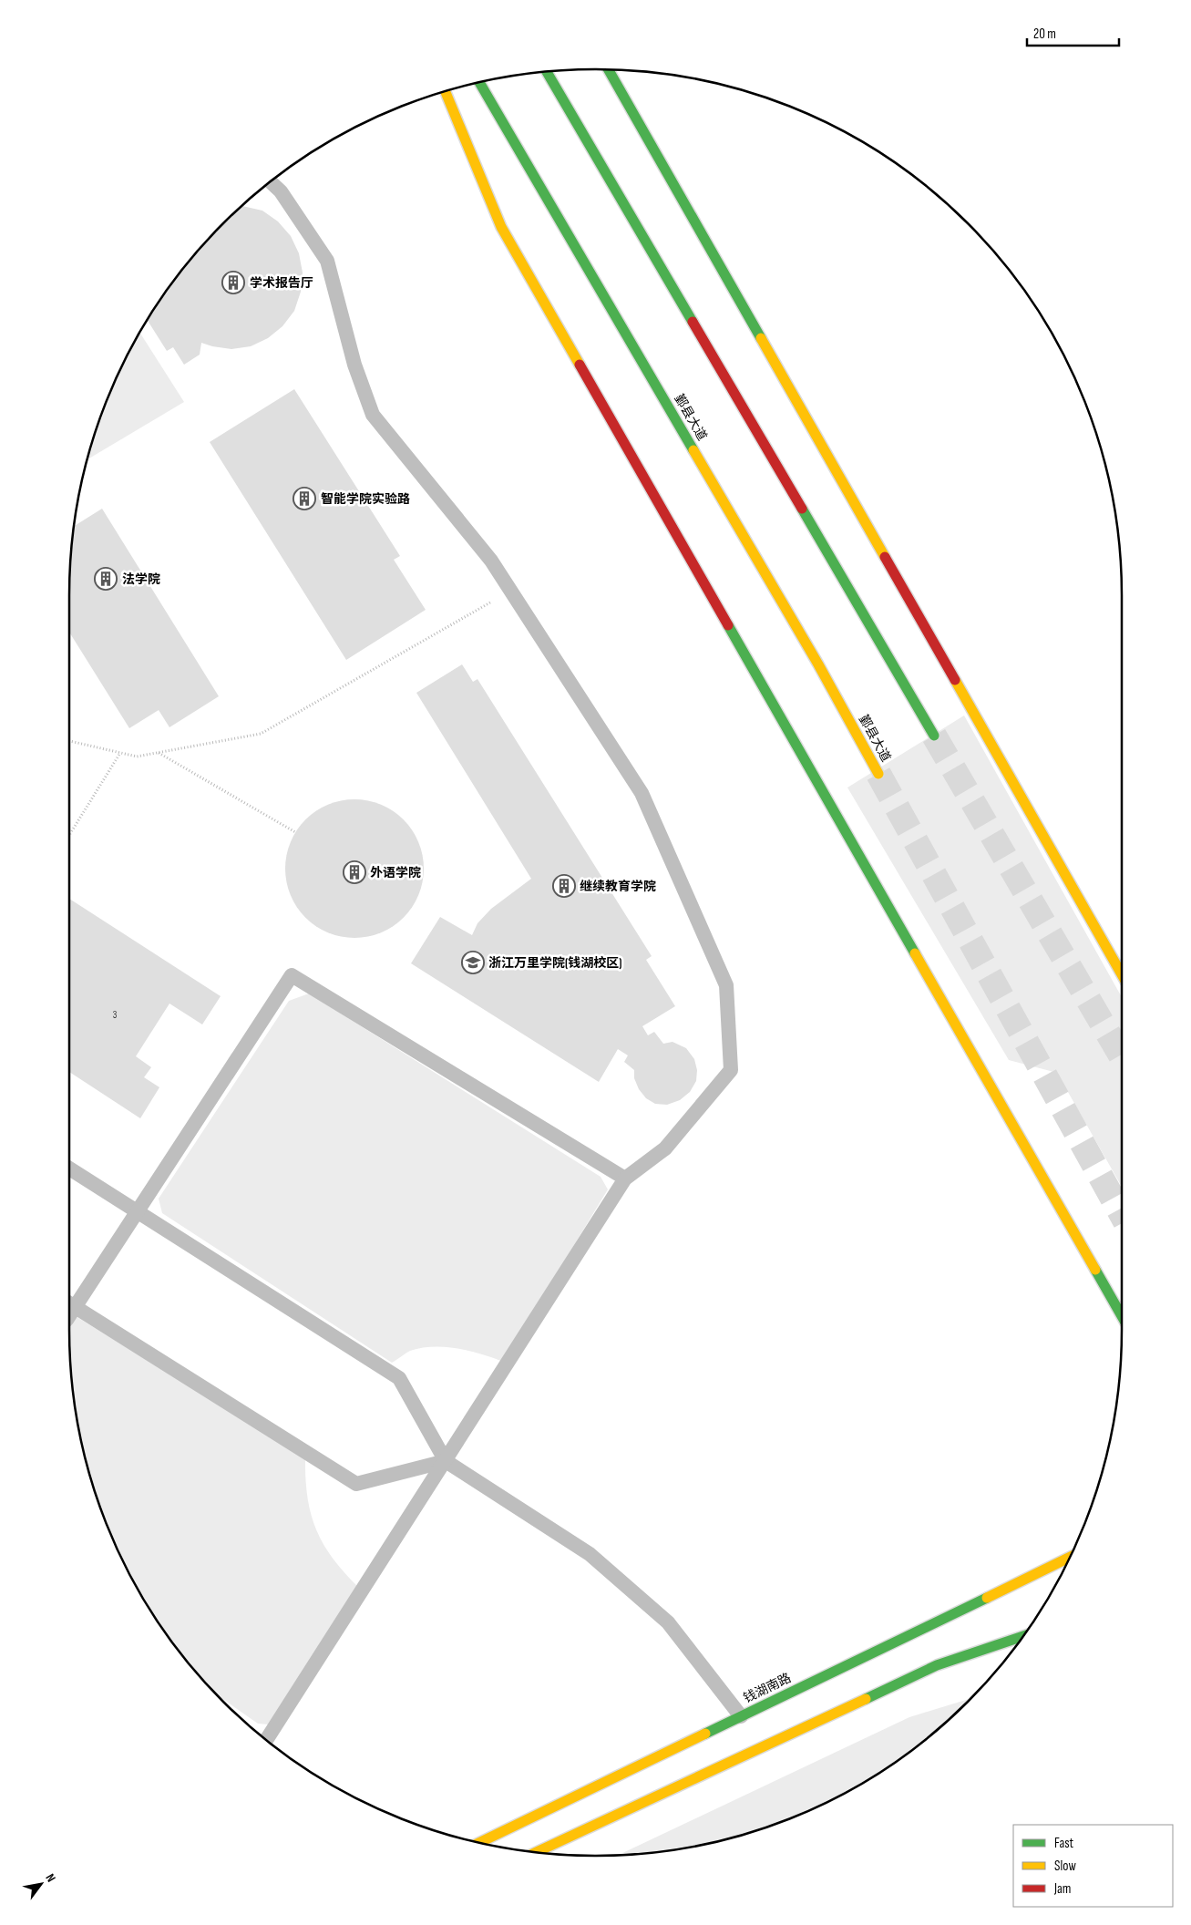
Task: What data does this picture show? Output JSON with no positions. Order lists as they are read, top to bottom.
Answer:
{
  "streets": {
    "main road": ["鄞县大道", "钱湖南路"]
  },
  "places": {
    "building": [
      "学术报告厅",
      "智能学院实验路",
      "法学院",
      "外语学院",
      "继续教育学院"
    ],
    "school or university": ["浙江万里学院(钱湖校区)"]
  },
  "house_numbers": ["3"],
  "legend": ["Fast", "Slow", "Jam"],
  "scale_bar": "20 m",
  "north": "top right"
}
